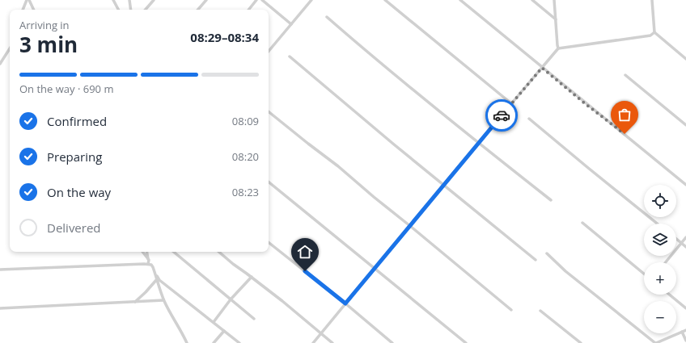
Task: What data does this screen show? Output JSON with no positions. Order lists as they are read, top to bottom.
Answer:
{
  "page": {
    "heading": ["3 min", "Arriving in", "08:29–08:34"],
    "bar": "On the way · 690 m",
    "list": [
      ["Confirmed", "08:09"],
      ["Preparing", "08:20"],
      ["On the way", "08:23"],
      "Delivered"
    ],
    "map_buttons": ["+", "−"]
  }
}
